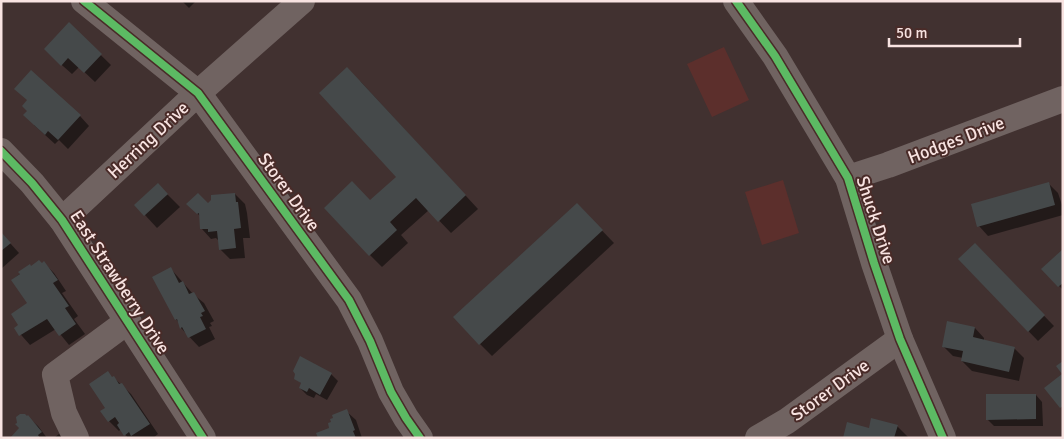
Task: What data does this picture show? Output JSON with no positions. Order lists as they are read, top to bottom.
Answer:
{
  "streets": {
    "street": [
      "Herring Drive",
      "Hodges Drive",
      "Storer Drive",
      "Shuck Drive",
      "East Strawberry Drive"
    ]
  },
  "crossings": [
    ["Herring Drive", "Storer Drive"],
    ["Herring Drive", "East Strawberry Drive"],
    ["Hodges Drive", "Shuck Drive"],
    ["Storer Drive", "Shuck Drive"]
  ],
  "scale_bar": "50 m"
}
